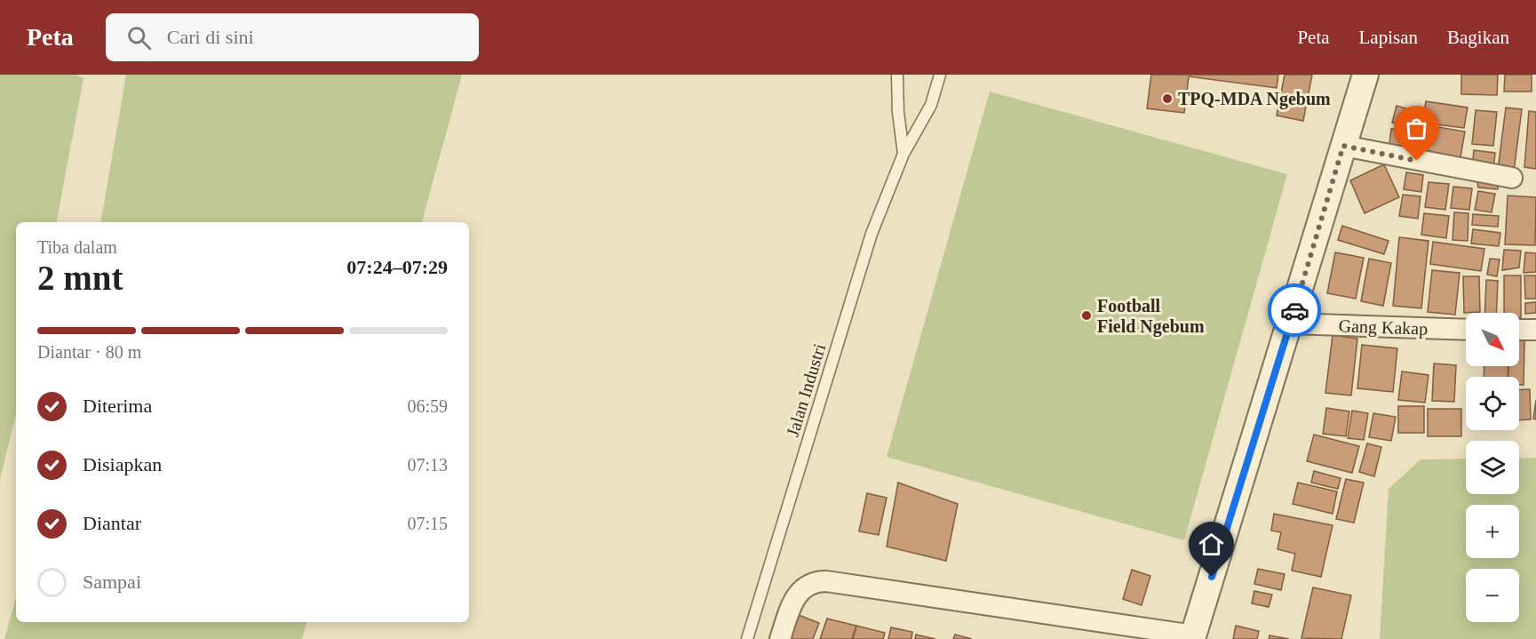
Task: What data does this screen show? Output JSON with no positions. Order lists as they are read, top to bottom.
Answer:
{
  "streets": {
    "street": ["Gang Kakap"],
    "lane": ["Jalan Industri"]
  },
  "places": ["TPQ-MDA Ngebum", "Football Field Ngebum"],
  "north": "bottom right",
  "page": {
    "header": "Peta",
    "search": "Cari di sini",
    "nav": ["Peta", "Lapisan", "Bagikan"],
    "heading": ["2 mnt", "Tiba dalam", "07:24–07:29"],
    "map_buttons": ["+", "−"],
    "bar": "Diantar · 80 m",
    "list": [
      ["Diterima", "06:59"],
      ["Disiapkan", "07:13"],
      ["Diantar", "07:15"],
      "Sampai"
    ]
  }
}
